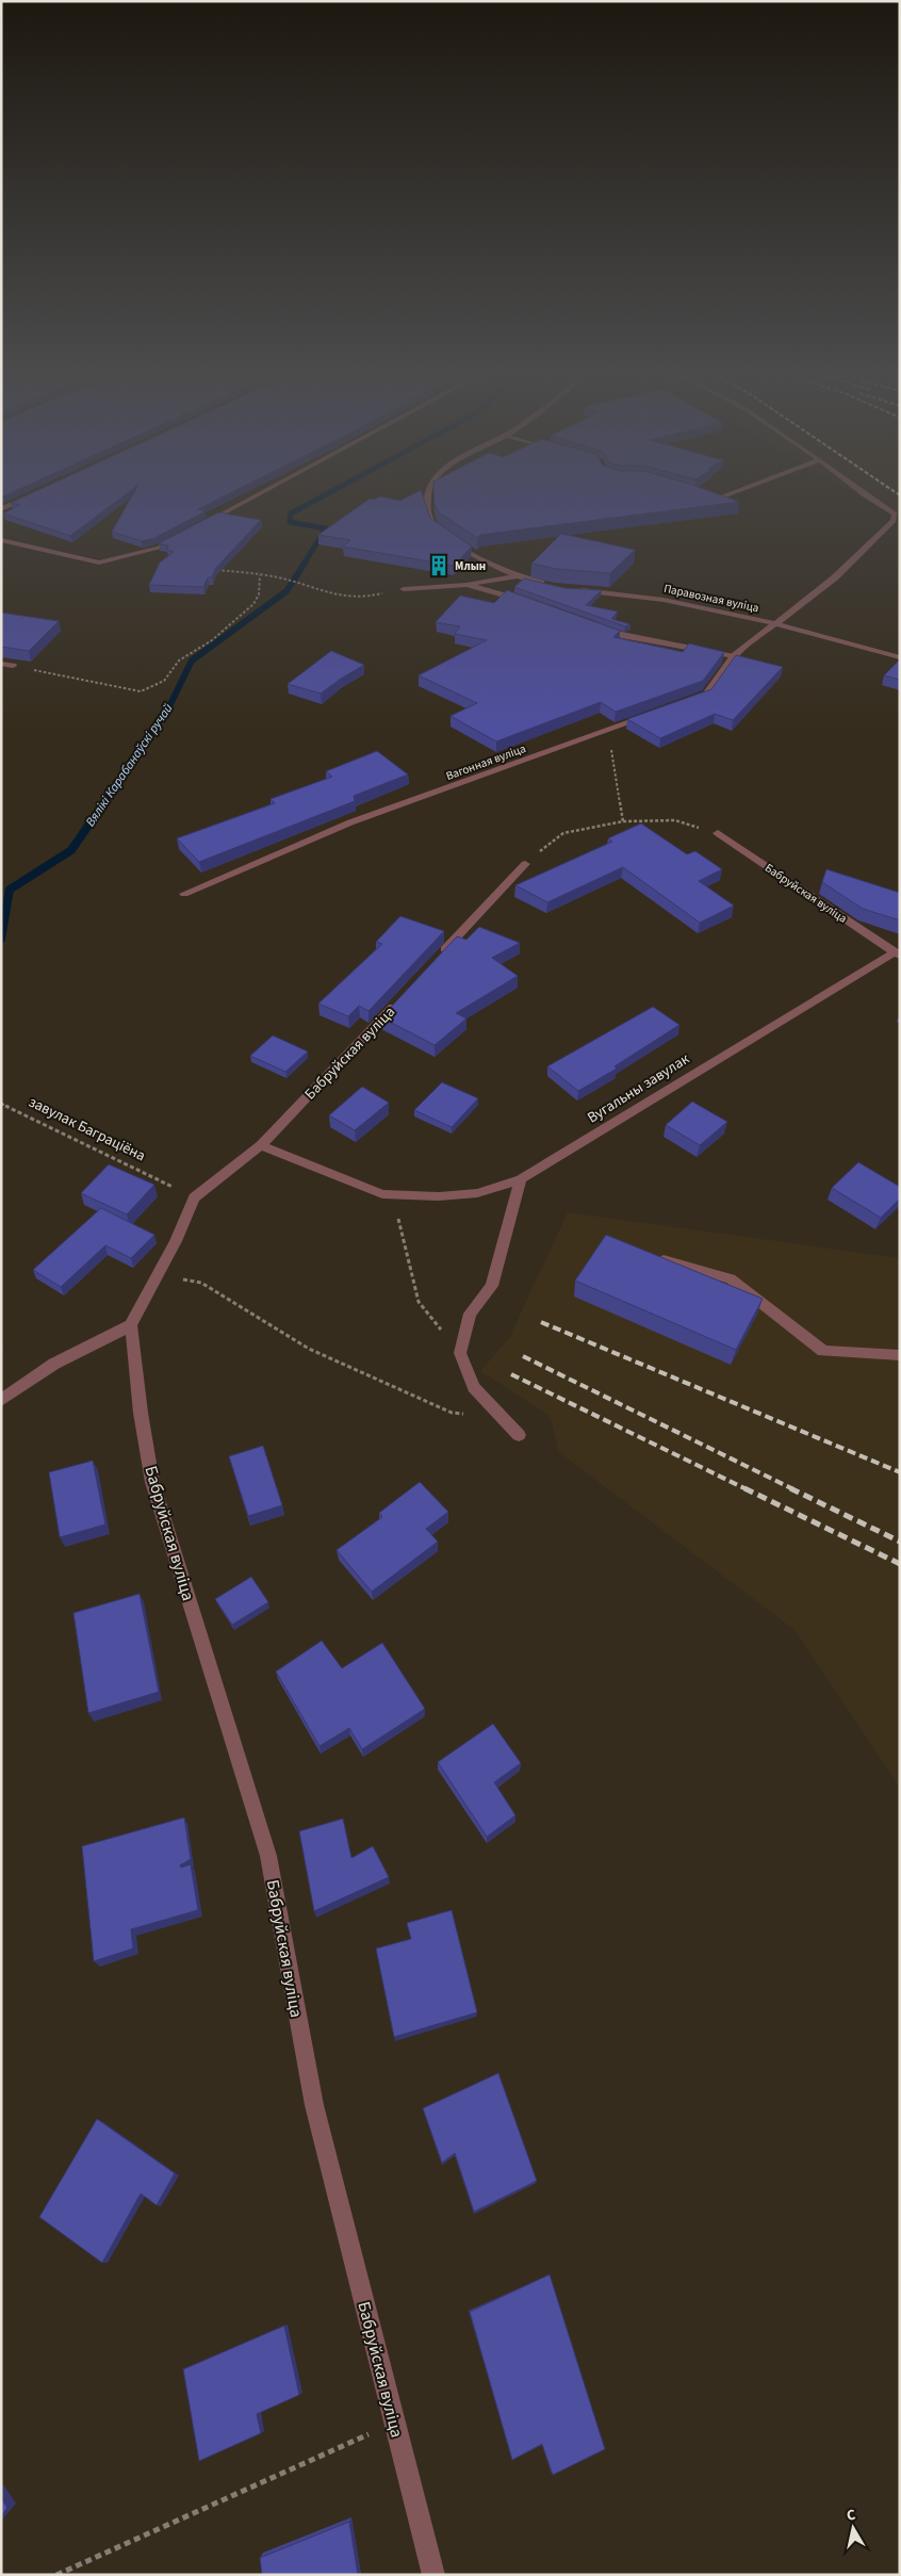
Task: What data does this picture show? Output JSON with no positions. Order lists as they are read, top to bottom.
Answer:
{
  "streets": {
    "street": [
      "Паравозная вуліца",
      "Вагонная вуліца",
      "Бабруйская вуліца",
      "Вугальны завулак"
    ],
    "path": ["завулак Баграціёна"]
  },
  "crossings": [
    ["Бабруйская вуліца", "Вугальны завулак"]
  ],
  "water": ["Вялікі Карабанаўскі ручай"],
  "places": {
    "building": ["Млын"]
  },
  "north": "top"
}
